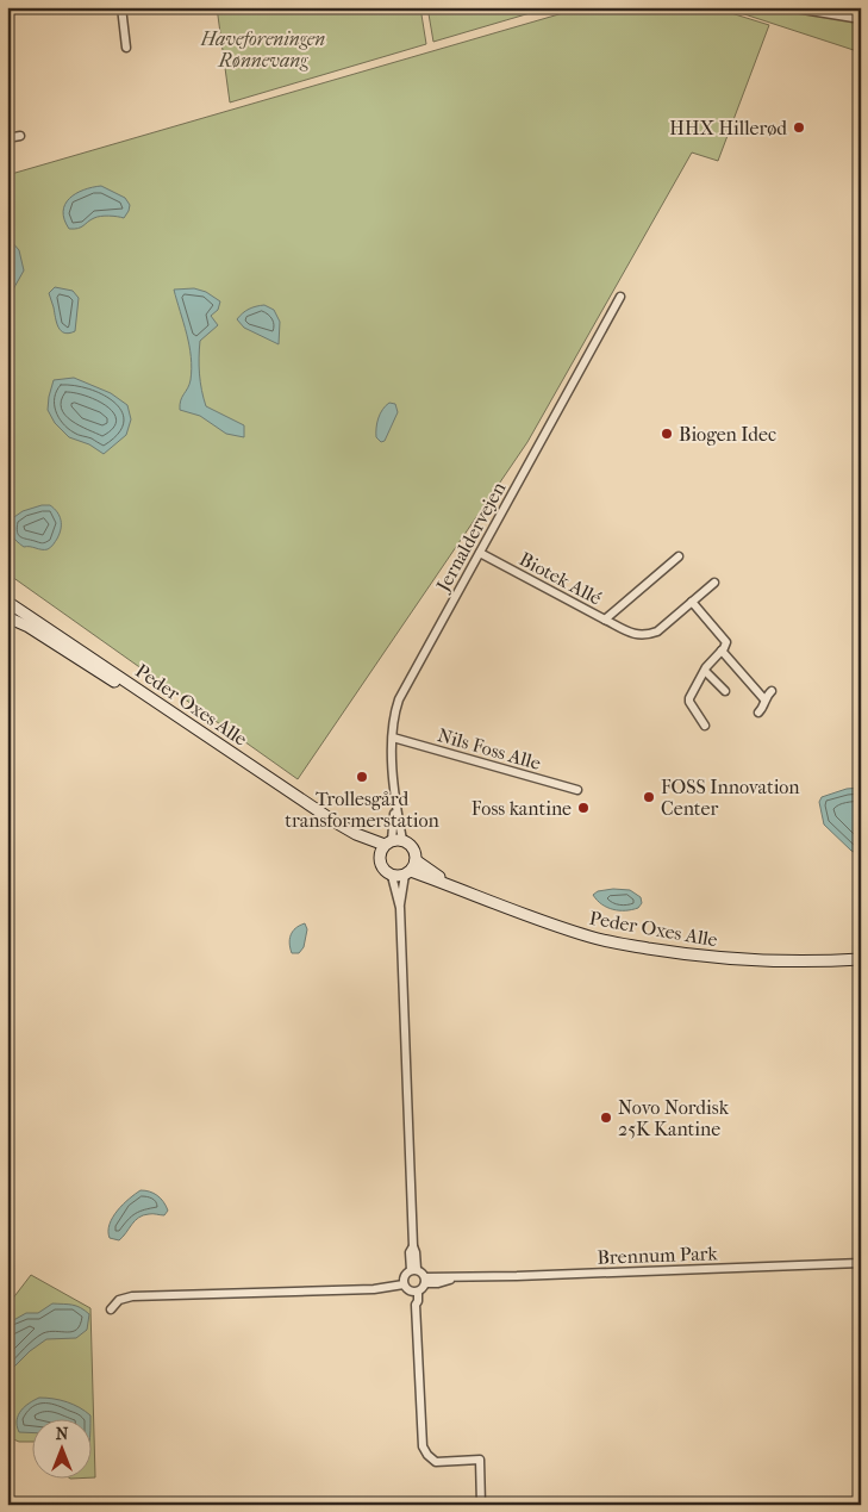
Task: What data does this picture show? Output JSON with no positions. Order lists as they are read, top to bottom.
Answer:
{
  "streets": {
    "street": [
      "Jernaldervejen",
      "Biotek Allé",
      "Peder Oxes Alle",
      "Nils Foss Alle",
      "Brennum Park"
    ]
  },
  "crossings": [
    ["Jernaldervejen", "Biotek Allé"],
    ["Jernaldervejen", "Peder Oxes Alle"],
    ["Jernaldervejen", "Nils Foss Alle"]
  ],
  "parks": ["Haveforeningen Rønnevang"],
  "places": [
    "HHX Hillerød",
    "Biogen Idec",
    "Trollesgård transformerstation",
    "FOSS Innovation Center",
    "Foss kantine",
    "Novo Nordisk 25K Kantine"
  ],
  "north": "top"
}
